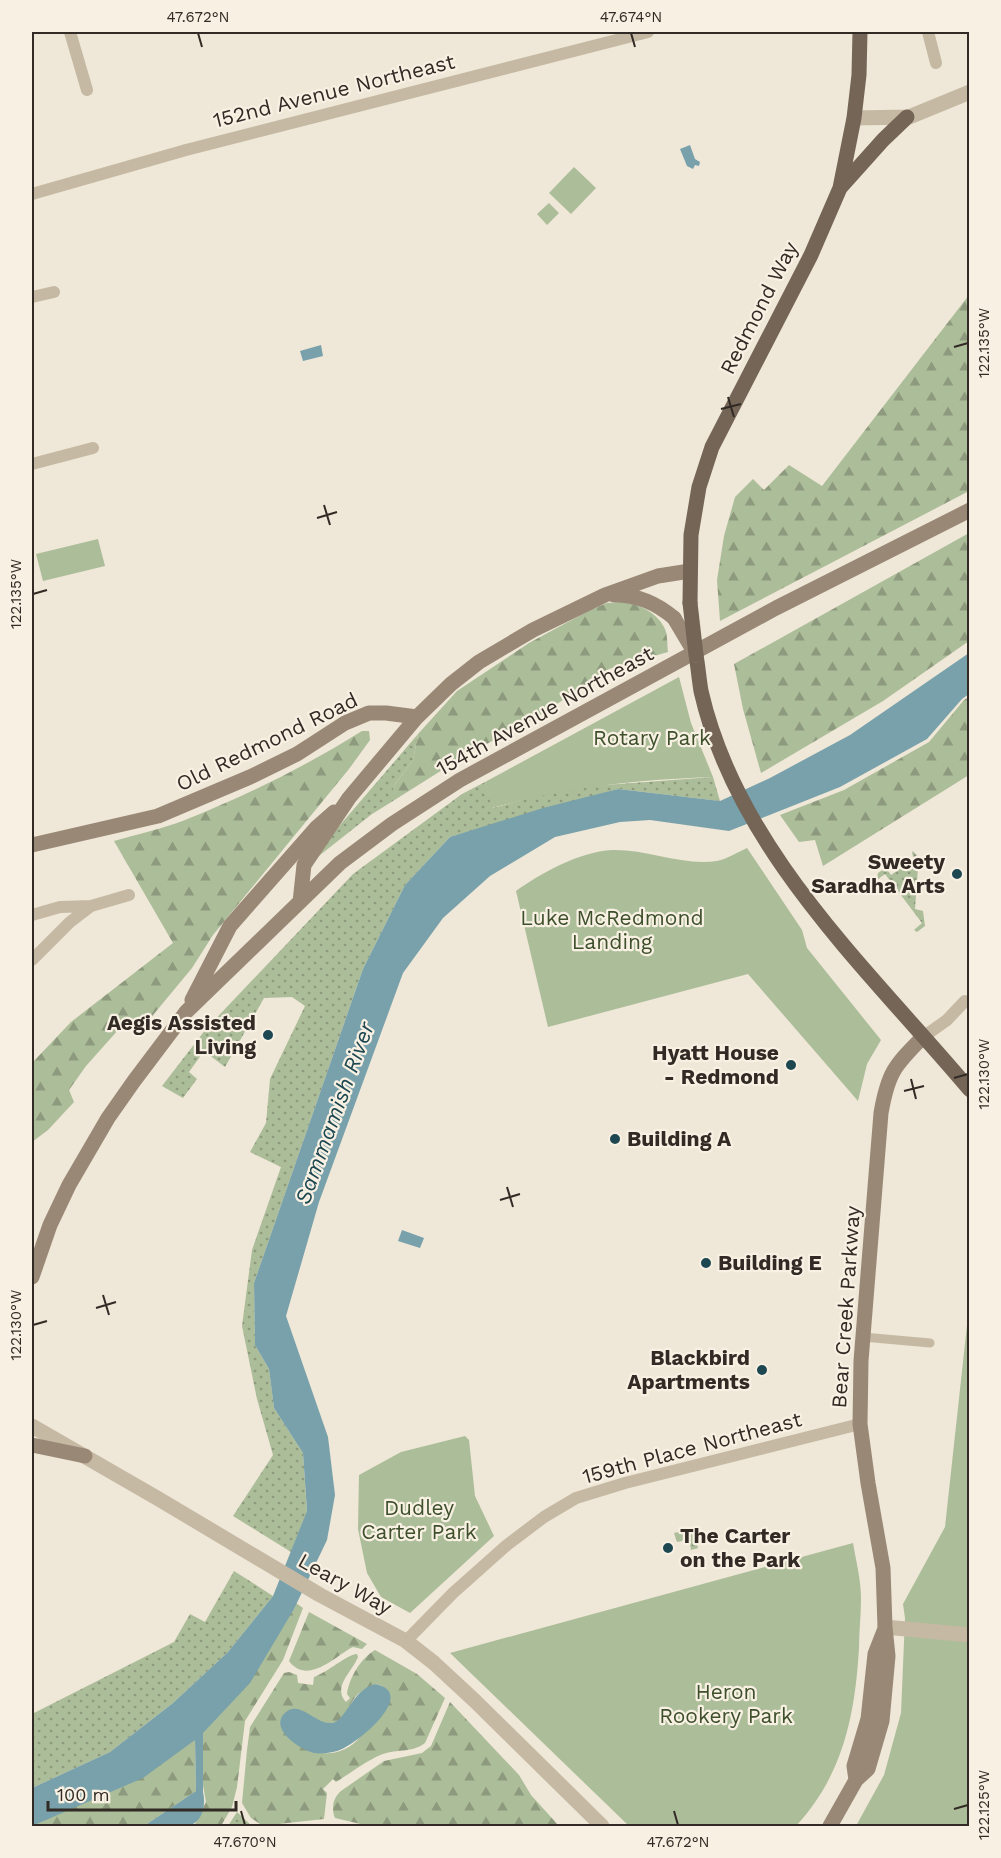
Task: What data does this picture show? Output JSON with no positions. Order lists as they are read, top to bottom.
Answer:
{
  "streets": {
    "main road": [
      "Redmond Way",
      "154th Avenue Northeast",
      "Old Redmond Road",
      "Bear Creek Parkway"
    ],
    "street": ["152nd Avenue Northeast", "159th Place Northeast", "Leary Way"]
  },
  "crossings": [
    ["Redmond Way", "Bear Creek Parkway"],
    ["Bear Creek Parkway", "159th Place Northeast"],
    ["159th Place Northeast", "Leary Way"]
  ],
  "water": ["Sammamish River"],
  "parks": [
    "Rotary Park",
    "Luke McRedmond Landing",
    "Dudley Carter Park",
    "Heron Rookery Park"
  ],
  "places": [
    "Sweety Saradha Arts",
    "Aegis Assisted Living",
    "Hyatt House - Redmond",
    "Building A",
    "Building E",
    "Blackbird Apartments",
    "The Carter on the Park"
  ],
  "scale_bar": "100 m",
  "coordinates": [
    "47.672°N",
    "47.674°N",
    "122.135°W",
    "122.130°W",
    "122.125°W",
    "47.670°N"
  ]
}
